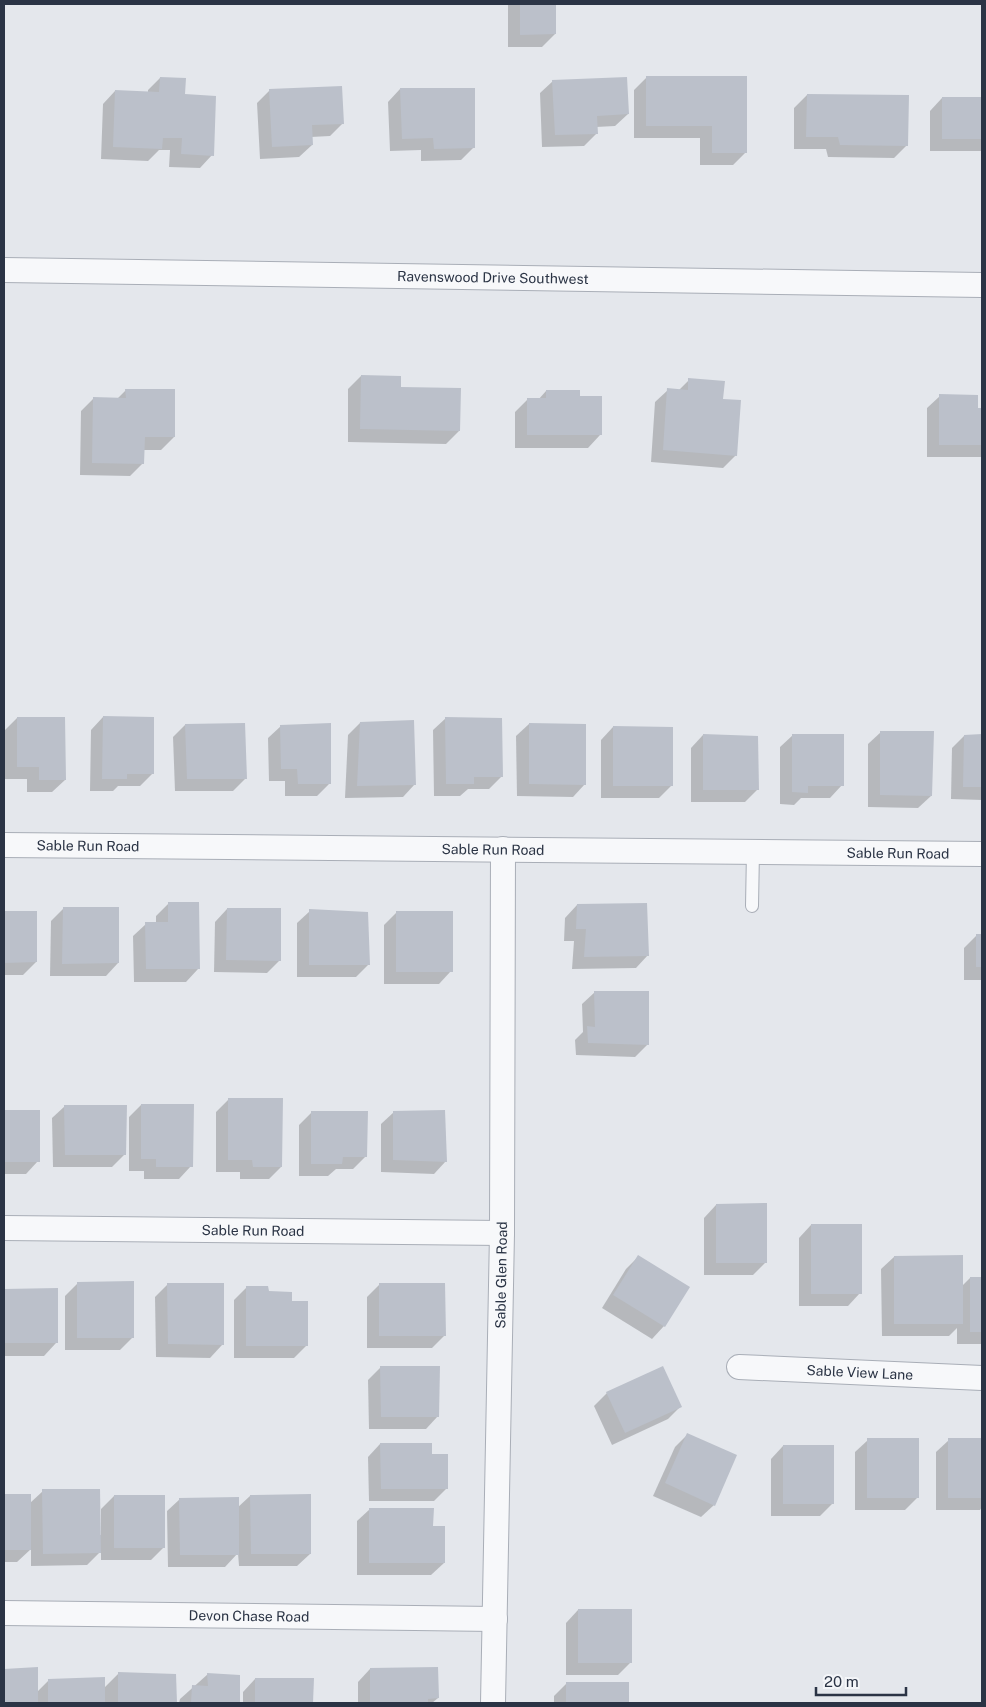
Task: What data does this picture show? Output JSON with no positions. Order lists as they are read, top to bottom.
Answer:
{
  "streets": {
    "street": [
      "Ravenswood Drive Southwest",
      "Sable Run Road",
      "Sable Glen Road",
      "Sable View Lane",
      "Devon Chase Road"
    ]
  },
  "crossings": [
    ["Sable Run Road", "Sable Glen Road"],
    ["Sable Glen Road", "Devon Chase Road"]
  ],
  "scale_bar": "20 m"
}
